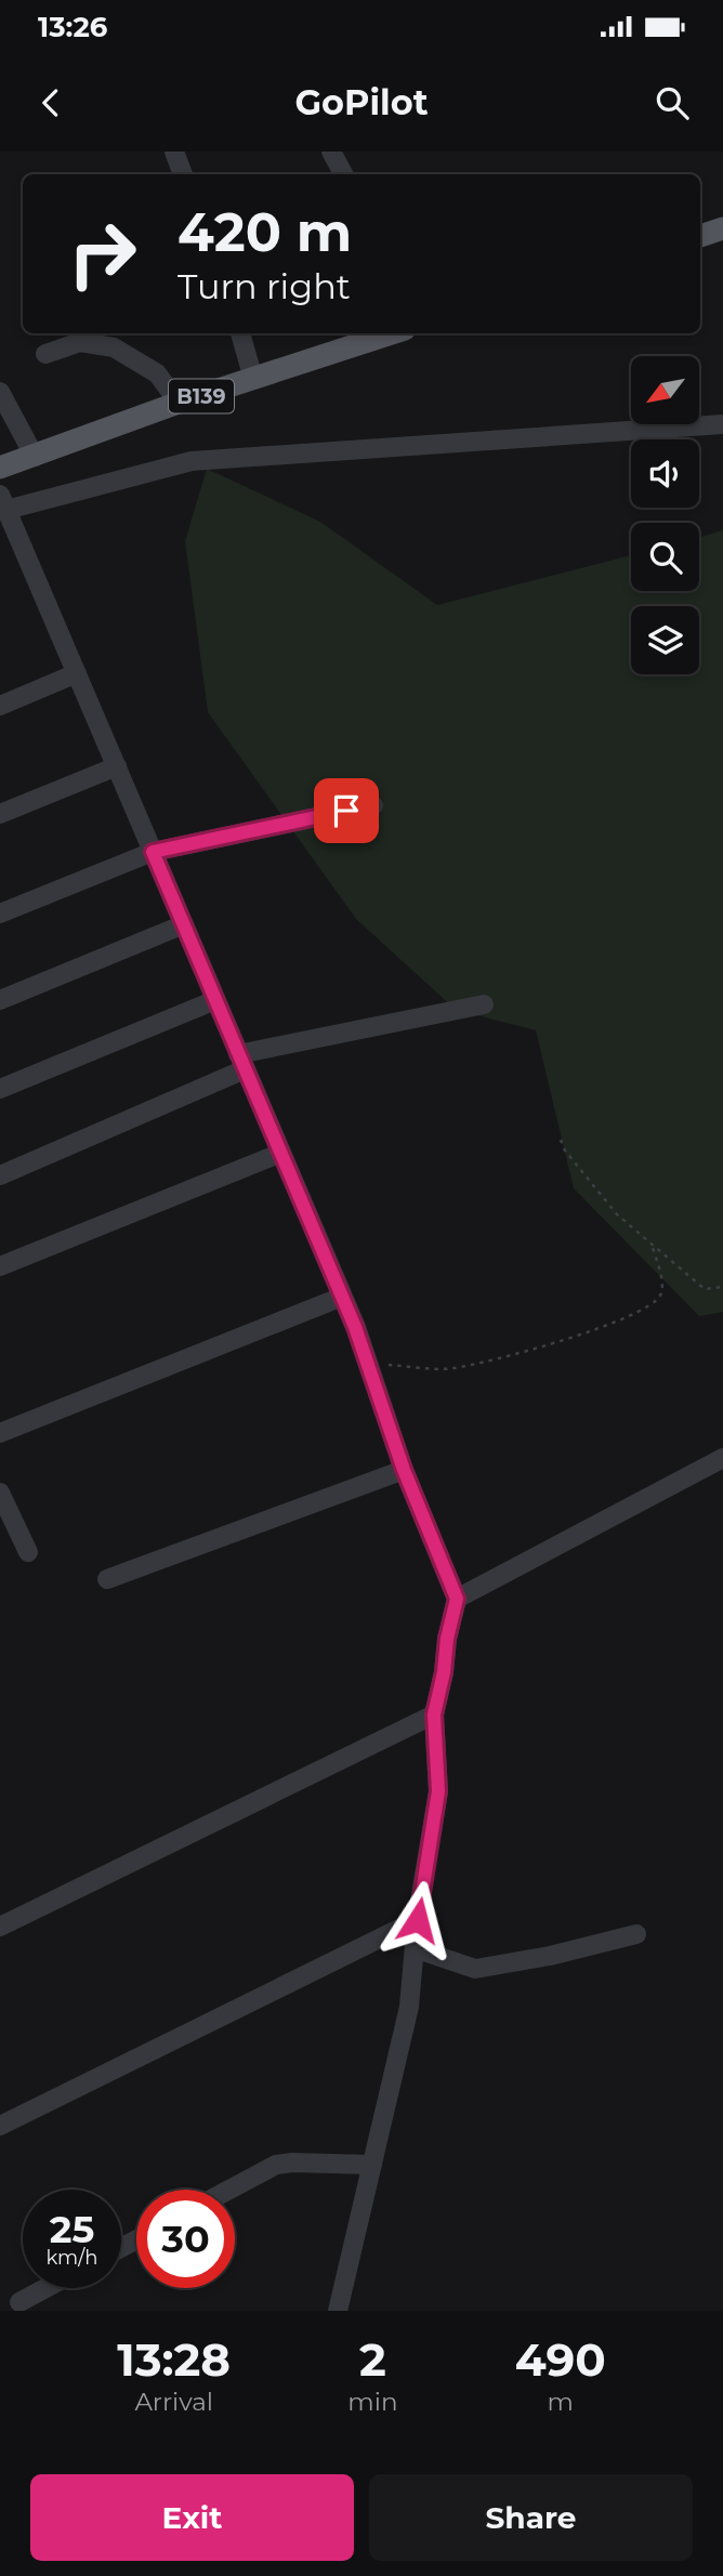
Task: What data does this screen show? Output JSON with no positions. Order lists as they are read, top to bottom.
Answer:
{
  "streets": {
    "main road": ["B139"]
  },
  "north": "bottom left",
  "page": {
    "status": "13:26",
    "header": "GoPilot",
    "turn": ["420 m", "Turn right"],
    "speed": "25 km/h",
    "limit": "30",
    "eta": [
      "13:28",
      "Arrival",
      "2",
      "min",
      "490",
      "m"
    ],
    "buttons": ["Exit", "Share"]
  }
}
